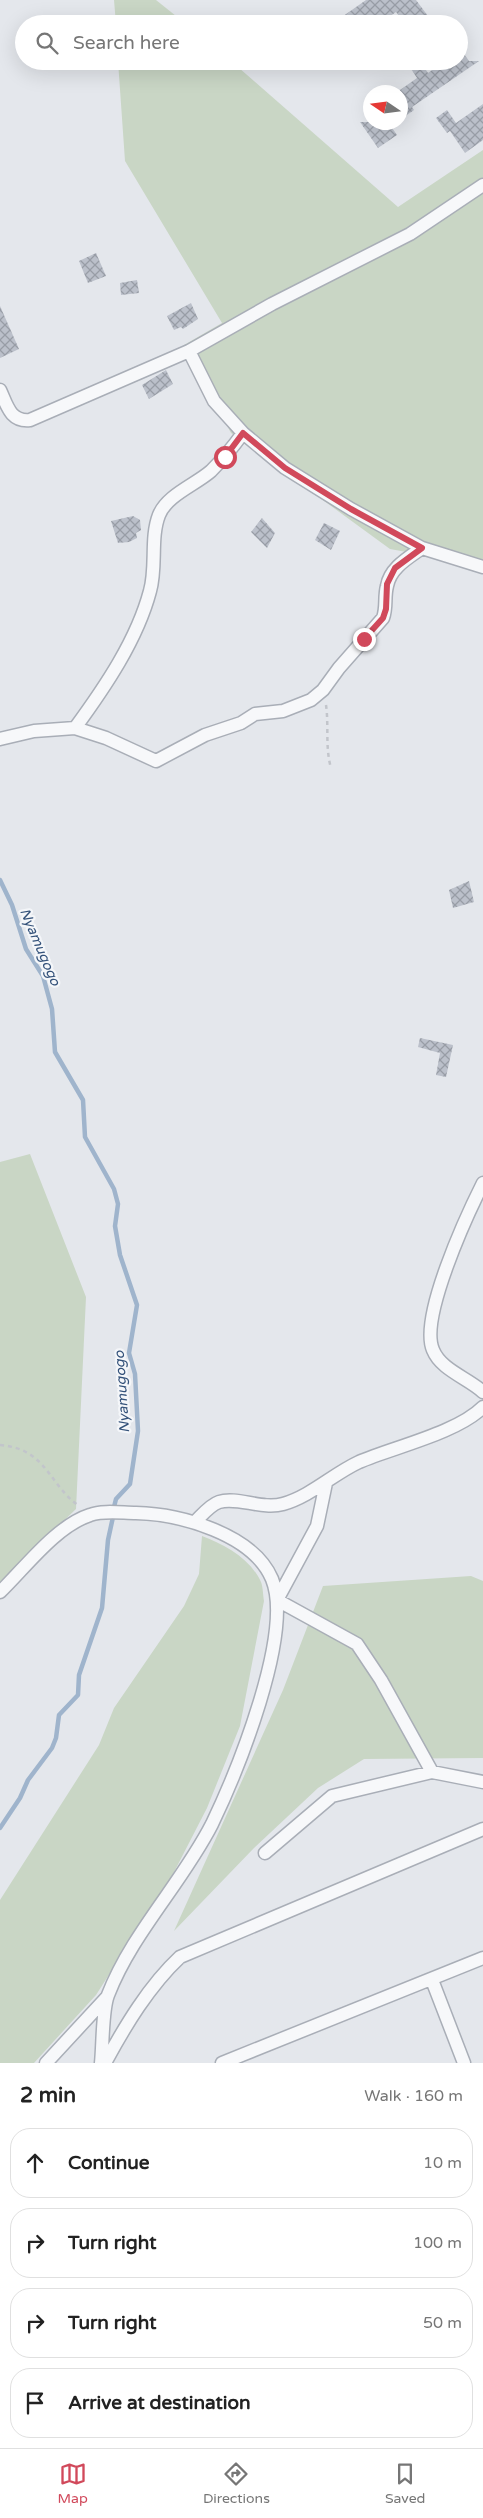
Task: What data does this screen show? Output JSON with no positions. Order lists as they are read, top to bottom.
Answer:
{
  "water": ["Nyamugogo"],
  "north": "left",
  "page": {
    "search": "Search here",
    "heading": ["2 min", "Walk · 160 m"],
    "list": [
      ["Continue", "10 m"],
      ["Turn right", "100 m"],
      ["Turn right", "50 m"],
      "Arrive at destination"
    ],
    "nav": ["Map", "Directions", "Saved"]
  }
}
